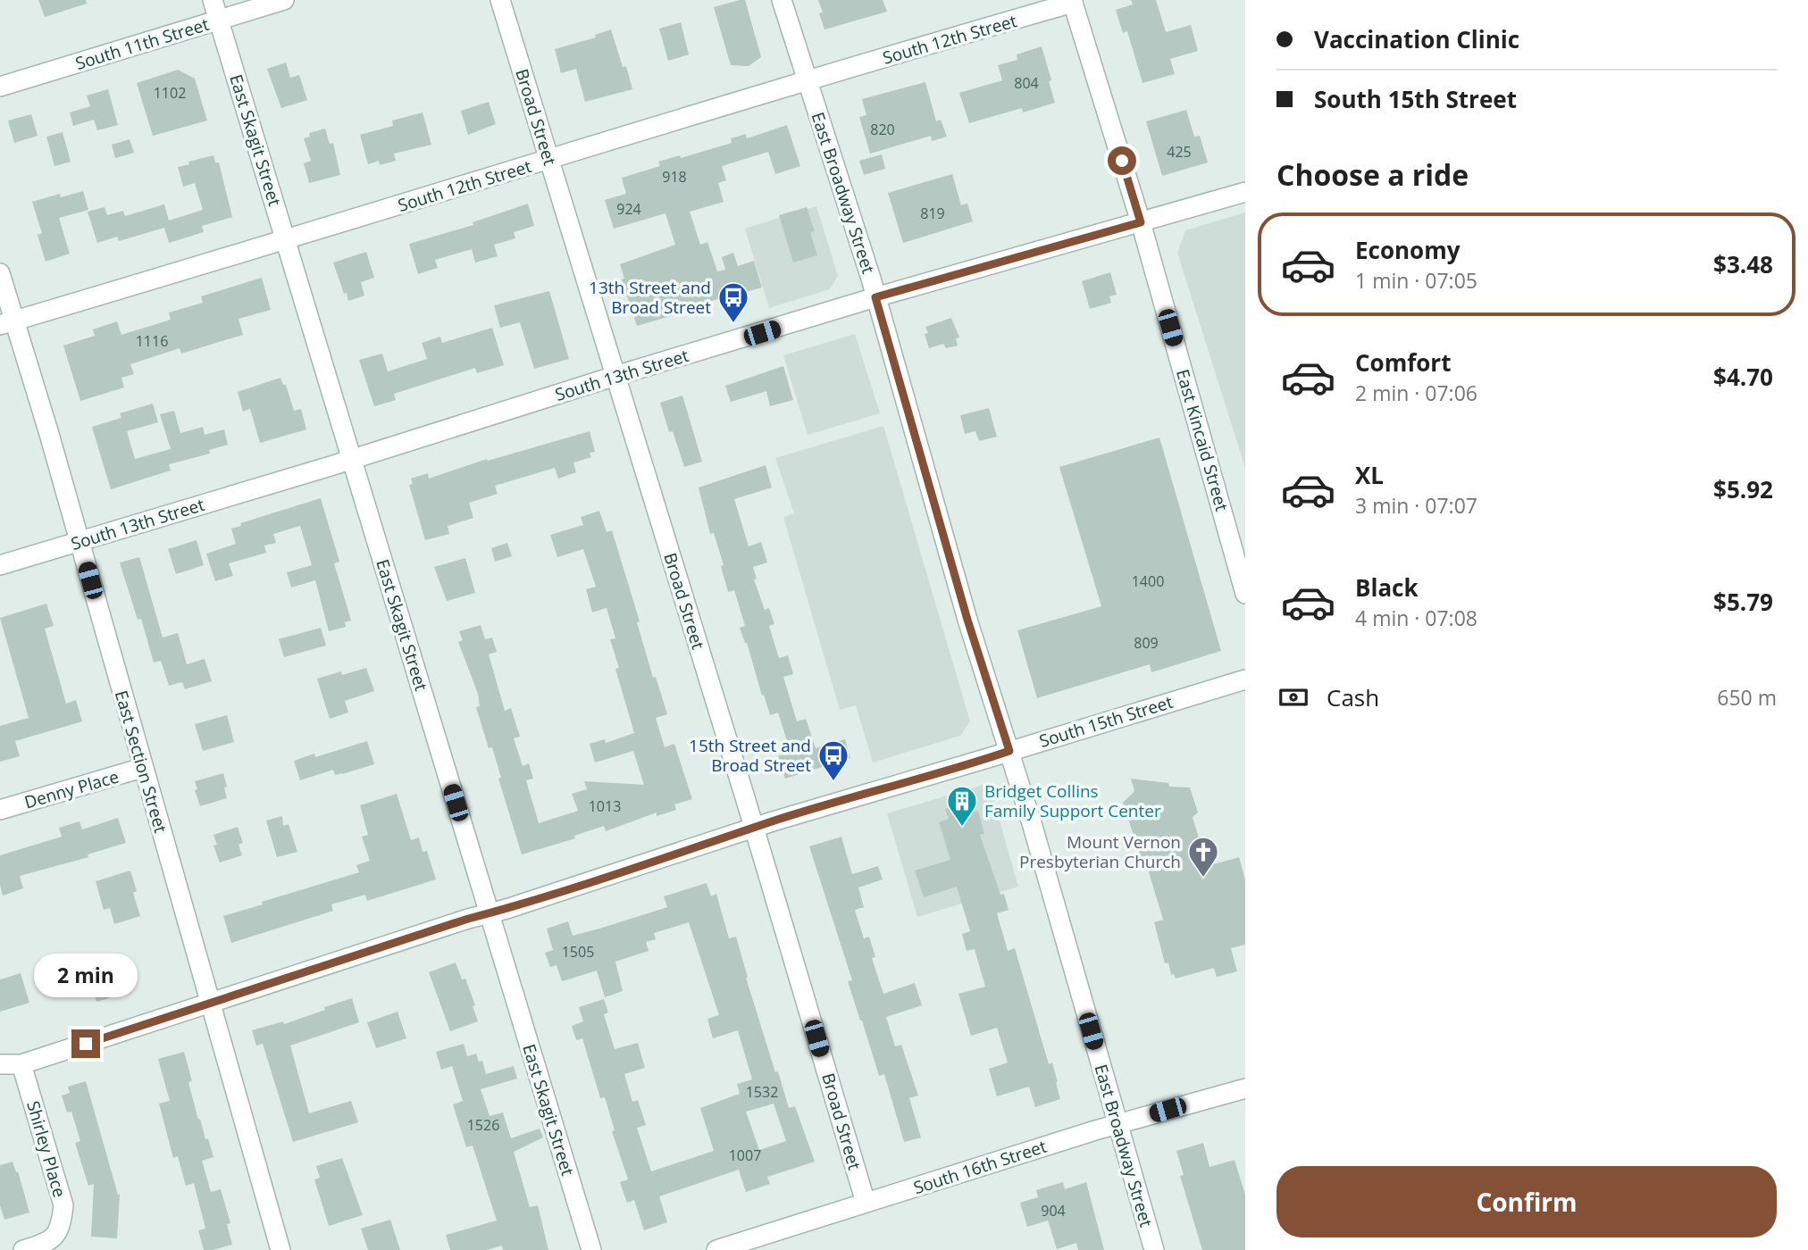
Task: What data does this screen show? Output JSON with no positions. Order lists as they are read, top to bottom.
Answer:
{
  "streets": {
    "street": [
      "South 12th Street",
      "South 11th Street",
      "Broad Street",
      "East Skagit Street",
      "East Broadway Street",
      "South 13th Street",
      "East Kincaid Street",
      "South 15th Street",
      "East Section Street",
      "Denny Place",
      "Shirley Place",
      "South 16th Street"
    ]
  },
  "crossings": [
    ["South 12th Street", "Broad Street"],
    ["South 12th Street", "East Skagit Street"],
    ["South 12th Street", "East Broadway Street"],
    ["South 12th Street", "East Kincaid Street"],
    ["South 12th Street", "East Section Street"],
    ["South 11th Street", "East Skagit Street"],
    ["Broad Street", "South 13th Street"],
    ["Broad Street", "South 15th Street"],
    ["Broad Street", "South 16th Street"],
    ["East Skagit Street", "South 13th Street"],
    ["East Skagit Street", "South 15th Street"],
    ["East Broadway Street", "South 13th Street"],
    ["East Broadway Street", "South 15th Street"],
    ["East Broadway Street", "South 16th Street"],
    ["South 13th Street", "East Kincaid Street"],
    ["South 13th Street", "East Section Street"],
    ["South 15th Street", "East Section Street"],
    ["South 15th Street", "Shirley Place"],
    ["East Section Street", "Denny Place"]
  ],
  "places": {
    "bus stop": ["13th Street and Broad Street", "15th Street and Broad Street"],
    "building": ["Bridget Collins Family Support Center"],
    "church": ["Mount Vernon Presbyterian Church"]
  },
  "house_numbers": [
    "804",
    "1102",
    "820",
    "425",
    "918",
    "924",
    "819",
    "1116",
    "1400",
    "809",
    "1013",
    "1505",
    "1532",
    "1526",
    "1007",
    "904"
  ],
  "page": {
    "banner": ["Vaccination Clinic", "South 15th Street"],
    "heading": "Choose a ride",
    "list": [
      {
        "name": "Economy",
        "note": "1 min · 07:05",
        "value": "$3.48"
      },
      {
        "name": "Comfort",
        "note": "2 min · 07:06",
        "value": "$4.70"
      },
      {
        "name": "XL",
        "note": "3 min · 07:07",
        "value": "$5.92"
      },
      {
        "name": "Black",
        "note": "4 min · 07:08",
        "value": "$5.79"
      }
    ],
    "pay": ["Cash", "650 m"],
    "bubble": "2 min",
    "buttons": "Confirm"
  }
}
